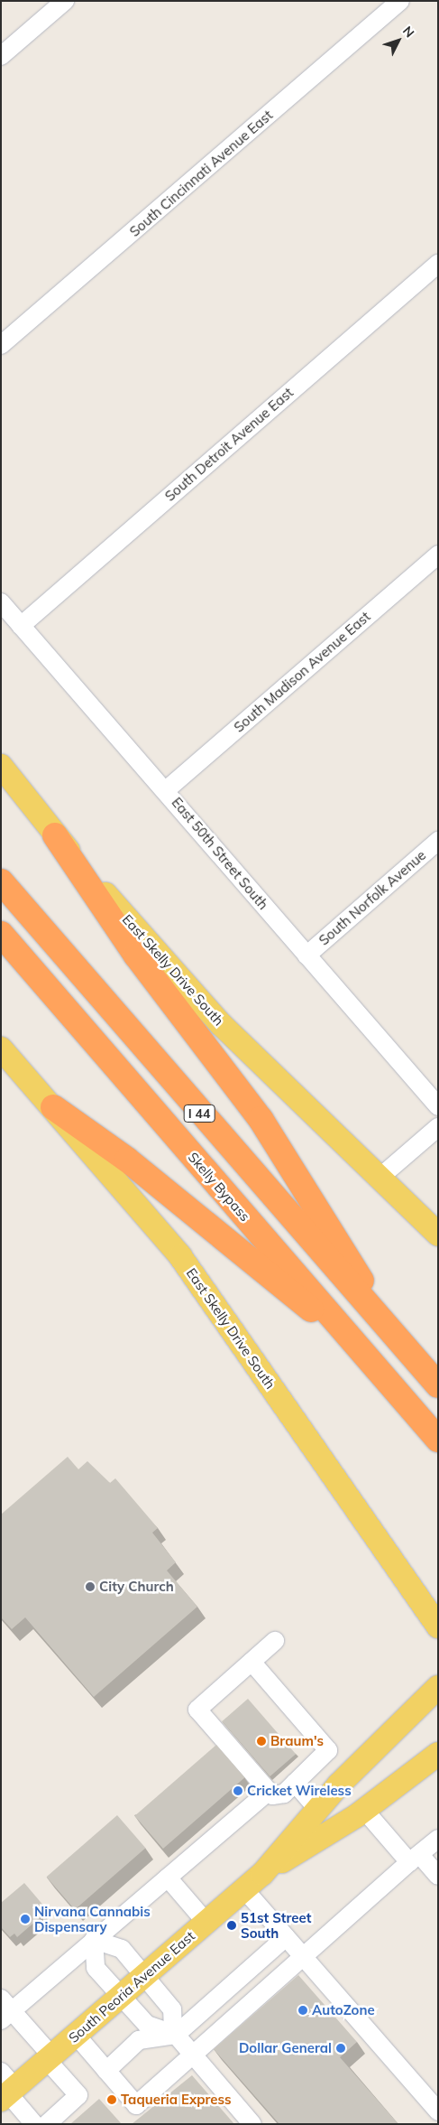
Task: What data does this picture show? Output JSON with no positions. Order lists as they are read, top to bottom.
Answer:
{
  "streets": {
    "highway": ["I 44", "Skelly Bypass"],
    "main road": ["East Skelly Drive South", "South Peoria Avenue East"],
    "street": [
      "South Cincinnati Avenue East",
      "South Detroit Avenue East",
      "South Madison Avenue East",
      "East 50th Street South",
      "South Norfolk Avenue"
    ]
  },
  "crossings": [
    ["South Detroit Avenue East", "East 50th Street South"],
    ["South Madison Avenue East", "East 50th Street South"],
    ["East 50th Street South", "South Norfolk Avenue"]
  ],
  "places": [
    "City Church",
    "Braum's",
    "Cricket Wireless",
    "Nirvana Cannabis Dispensary",
    "51st Street South",
    "AutoZone",
    "Dollar General",
    "Taqueria Express"
  ],
  "north": "top right"
}
